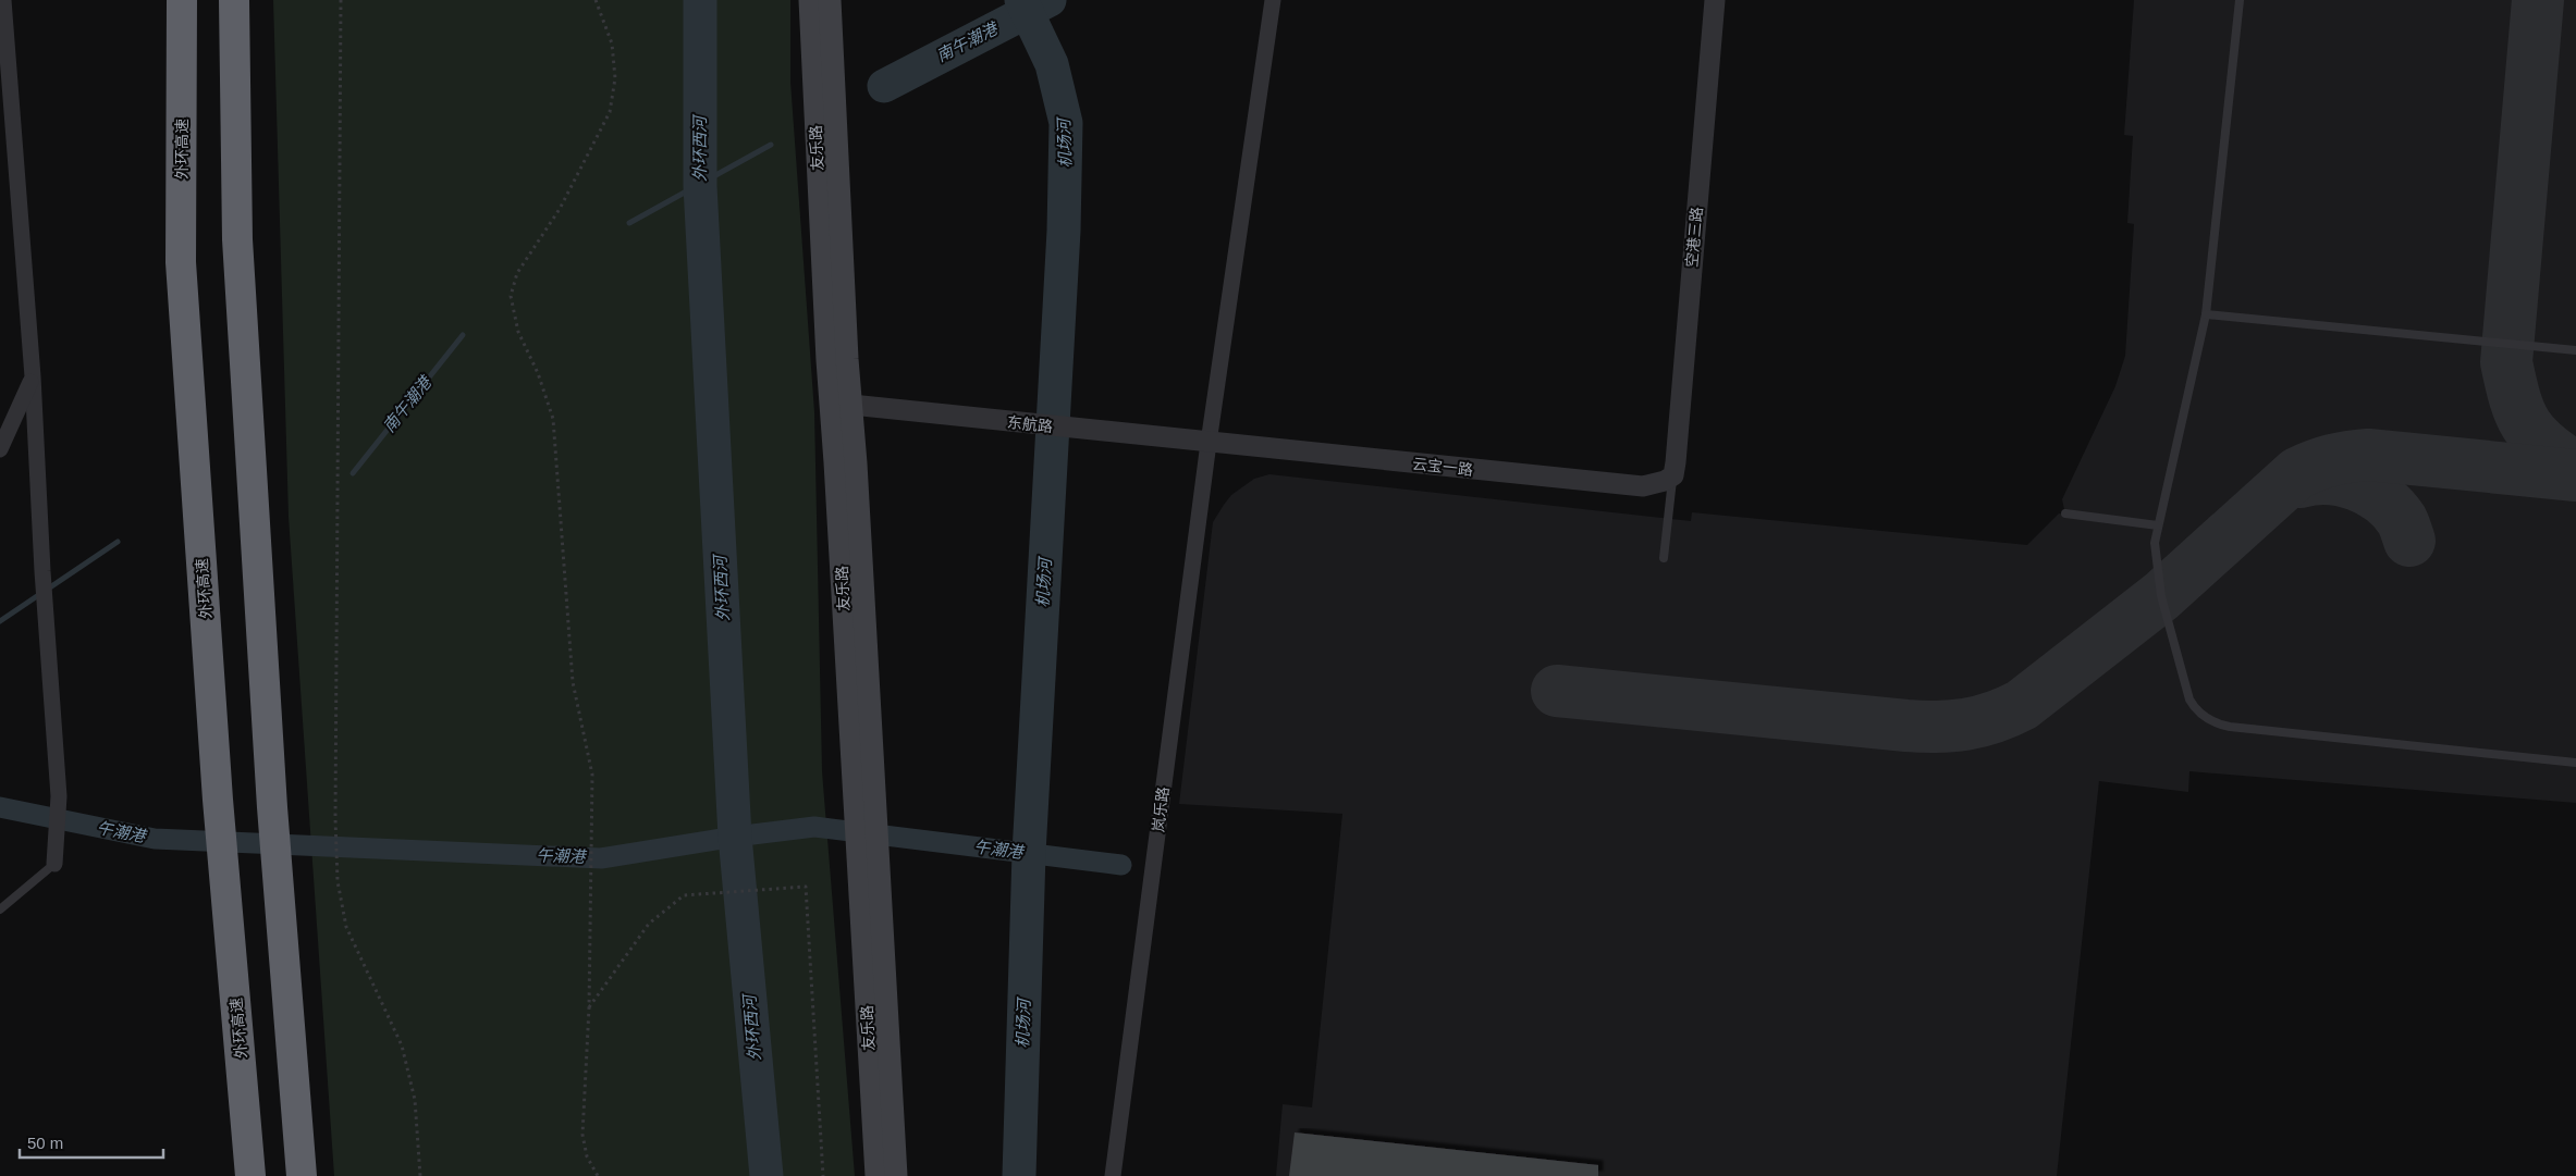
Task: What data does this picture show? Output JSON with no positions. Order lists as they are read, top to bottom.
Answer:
{
  "streets": {
    "highway": ["外环高速"],
    "main road": ["友乐路"],
    "street": [
      "空港三路",
      "东航路",
      "云宝一路",
      "岚乐路"
    ]
  },
  "crossings": [
    ["友乐路", "东航路"],
    ["空港三路", "云宝一路"],
    ["东航路", "云宝一路"],
    ["东航路", "岚乐路"],
    ["云宝一路", "岚乐路"]
  ],
  "water": [
    "南午潮港",
    "机场河",
    "外环西河",
    "午潮港"
  ],
  "scale_bar": "50 m"
}
